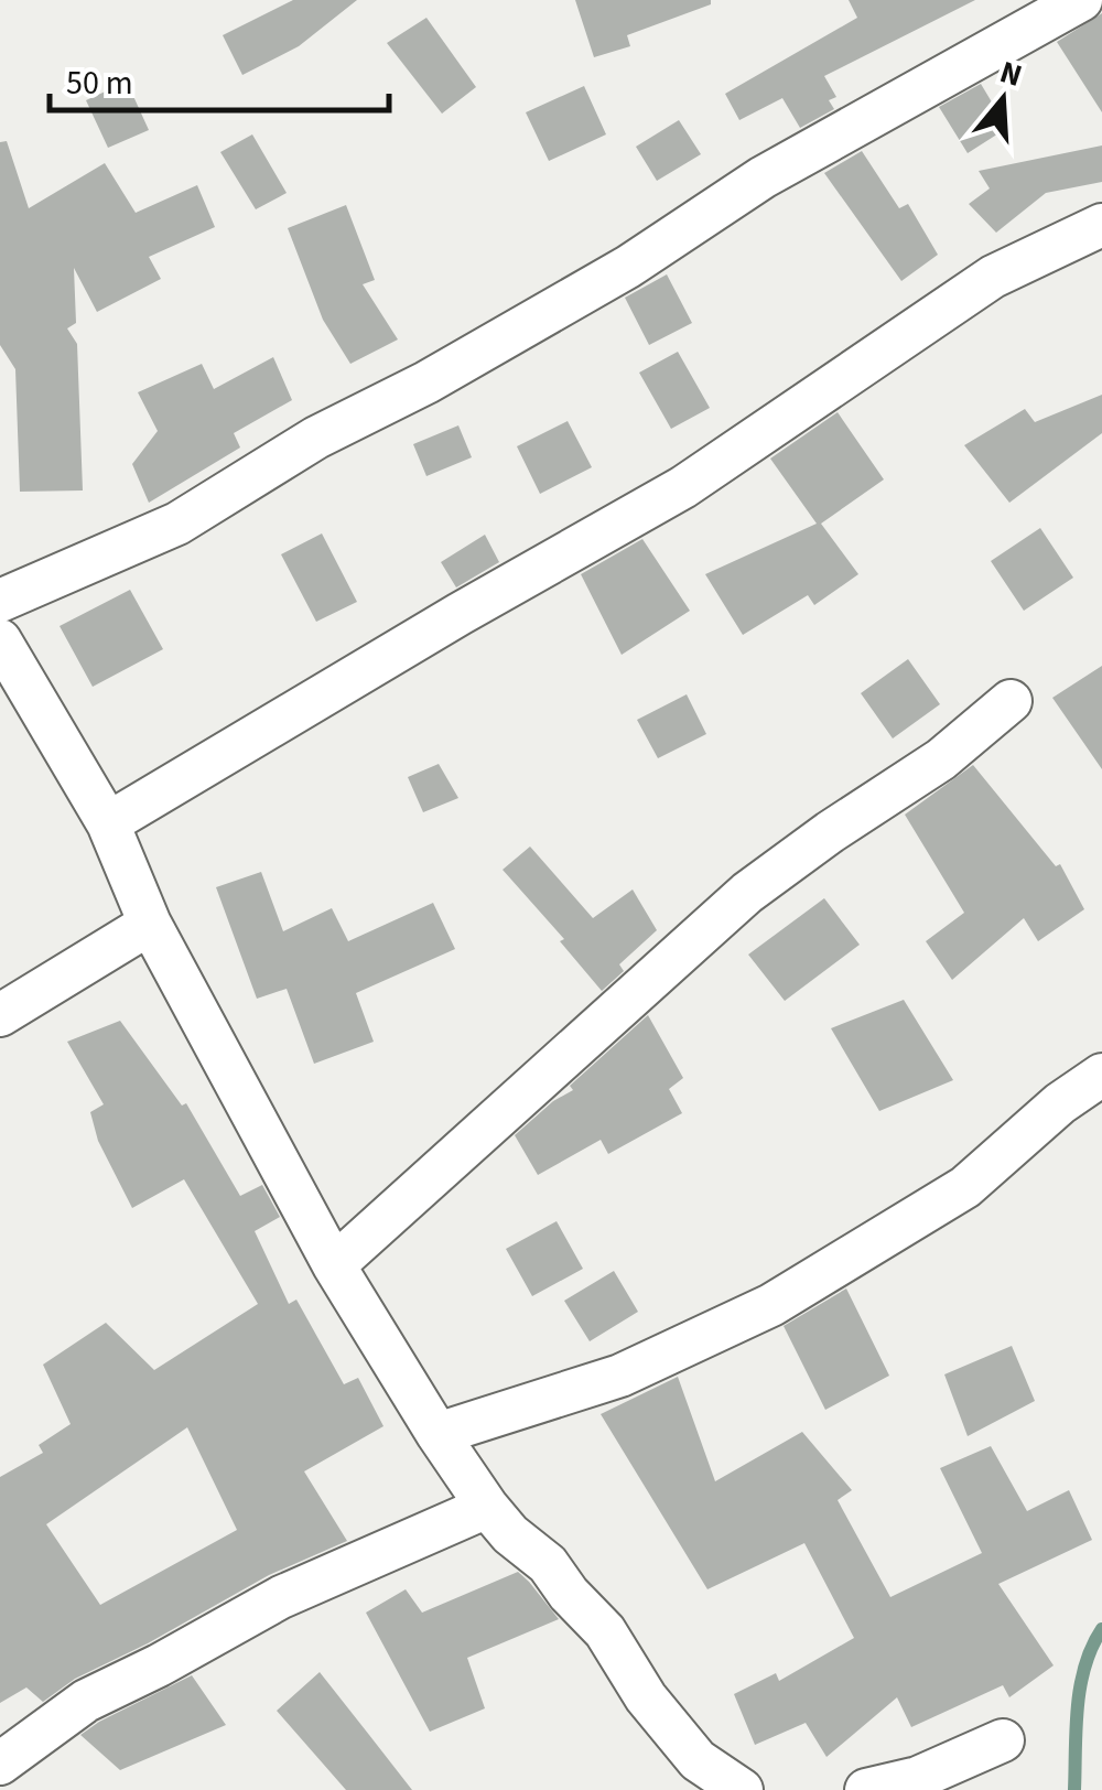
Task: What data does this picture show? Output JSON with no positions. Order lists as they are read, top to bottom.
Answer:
{
  "scale_bar": "50 m",
  "north": "top"
}
